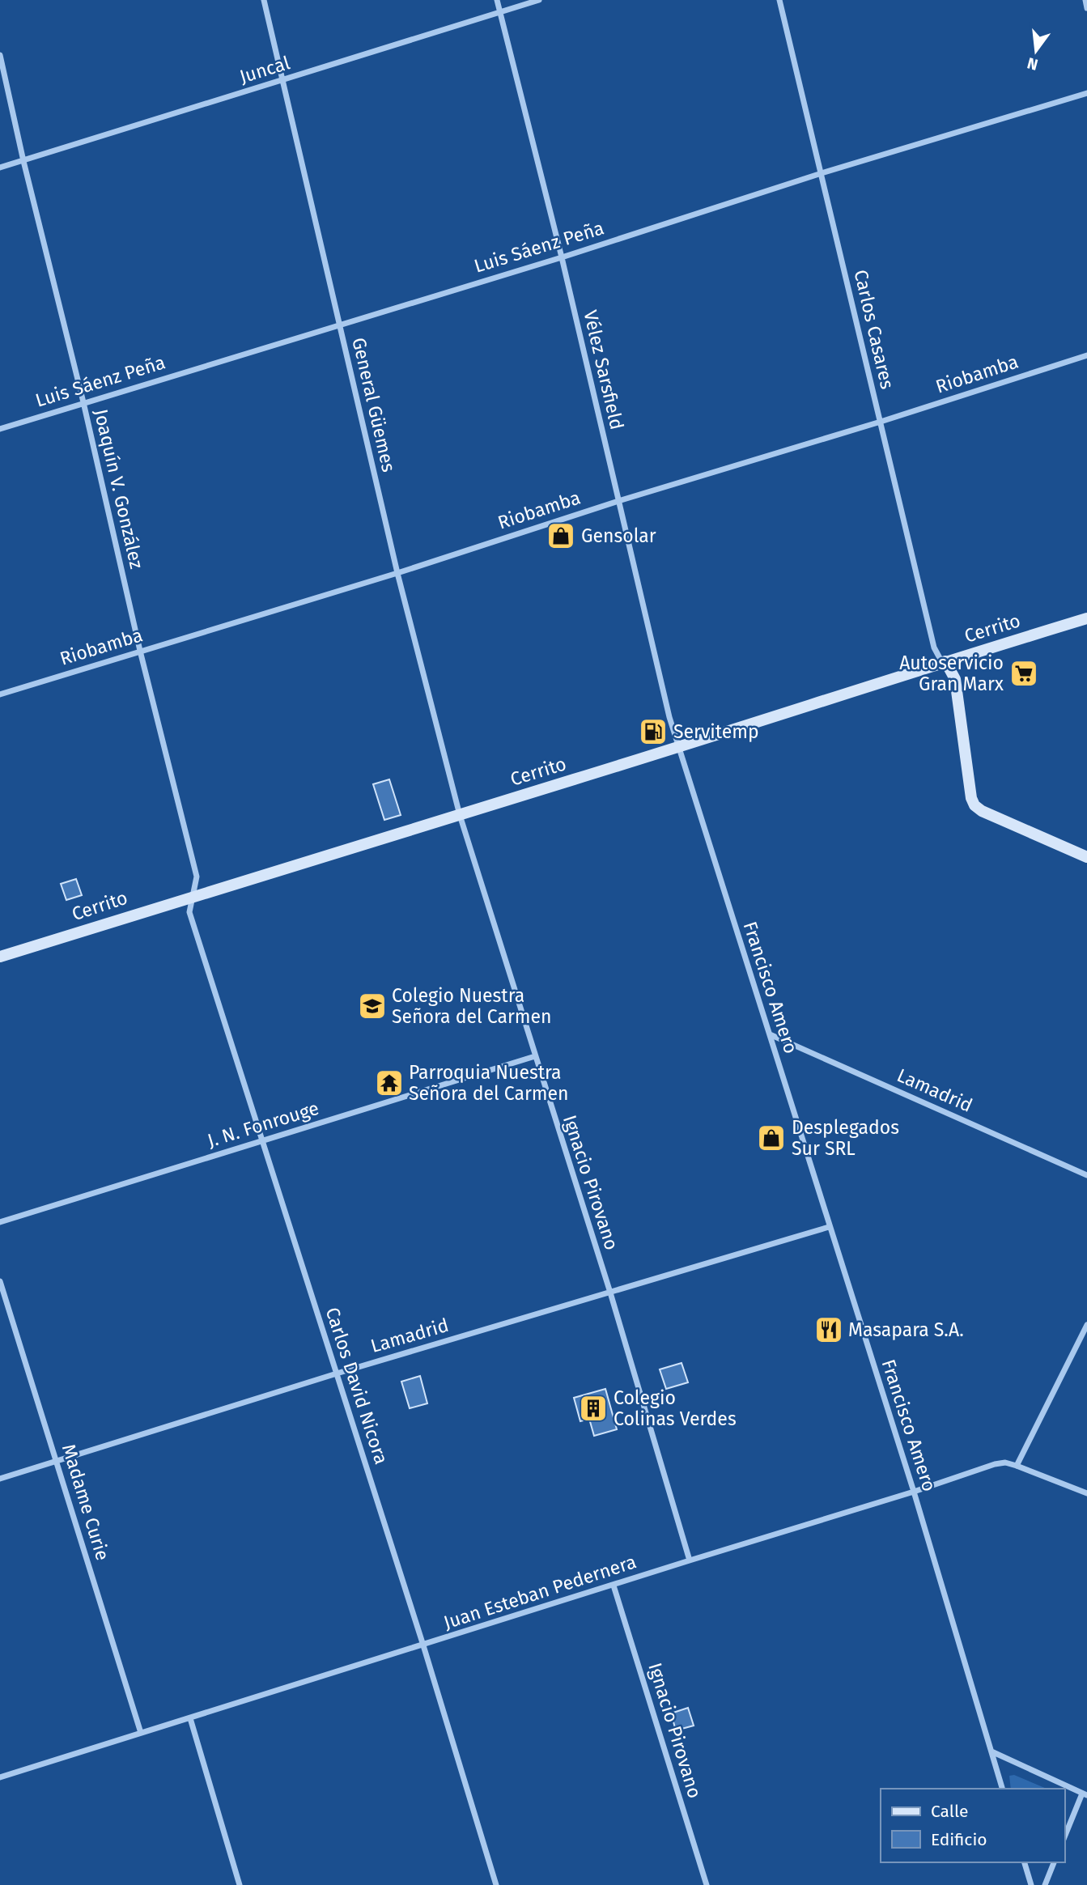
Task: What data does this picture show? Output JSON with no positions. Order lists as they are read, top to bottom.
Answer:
{
  "streets": {
    "main road": ["Cerrito"],
    "street": [
      "Juncal",
      "Luis Sáenz Peña",
      "Carlos Casares",
      "Vélez Sarsfield",
      "Riobamba",
      "General Güemes",
      "Joaquín V. González",
      "Francisco Amero",
      "Lamadrid",
      "J. N. Fonrouge",
      "Ignacio Pirovano",
      "Carlos David Nicora",
      "Madame Curie",
      "Juan Esteban Pedernera"
    ]
  },
  "crossings": [
    ["Juncal", "Vélez Sarsfield"],
    ["Juncal", "General Güemes"],
    ["Juncal", "Joaquín V. González"],
    ["Luis Sáenz Peña", "Carlos Casares"],
    ["Luis Sáenz Peña", "Vélez Sarsfield"],
    ["Luis Sáenz Peña", "General Güemes"],
    ["Luis Sáenz Peña", "Joaquín V. González"],
    ["Carlos Casares", "Riobamba"],
    ["Carlos Casares", "Cerrito"],
    ["Vélez Sarsfield", "Riobamba"],
    ["Vélez Sarsfield", "Cerrito"],
    ["Vélez Sarsfield", "Francisco Amero"],
    ["Riobamba", "General Güemes"],
    ["Riobamba", "Joaquín V. González"],
    ["General Güemes", "Cerrito"],
    ["General Güemes", "Ignacio Pirovano"],
    ["Joaquín V. González", "Cerrito"],
    ["Joaquín V. González", "Carlos David Nicora"],
    ["Cerrito", "Francisco Amero"],
    ["Cerrito", "Ignacio Pirovano"],
    ["Cerrito", "Carlos David Nicora"],
    ["Francisco Amero", "Lamadrid"],
    ["Francisco Amero", "Juan Esteban Pedernera"],
    ["Lamadrid", "Ignacio Pirovano"],
    ["Lamadrid", "Carlos David Nicora"],
    ["Lamadrid", "Madame Curie"],
    ["J. N. Fonrouge", "Ignacio Pirovano"],
    ["J. N. Fonrouge", "Carlos David Nicora"],
    ["Ignacio Pirovano", "Juan Esteban Pedernera"],
    ["Carlos David Nicora", "Juan Esteban Pedernera"],
    ["Madame Curie", "Juan Esteban Pedernera"]
  ],
  "places": {
    "shop": ["Gensolar", "Desplegados Sur SRL"],
    "supermarket": ["Autoservicio Gran Marx"],
    "fuel station": ["Servitemp"],
    "school or university": ["Colegio Nuestra Señora del Carmen"],
    "temple": ["Parroquia Nuestra Señora del Carmen"],
    "restaurant": ["Masapara S.A."],
    "building": ["Colegio Colinas Verdes"]
  },
  "legend": ["Calle", "Edificio"],
  "north": "bottom"
}
